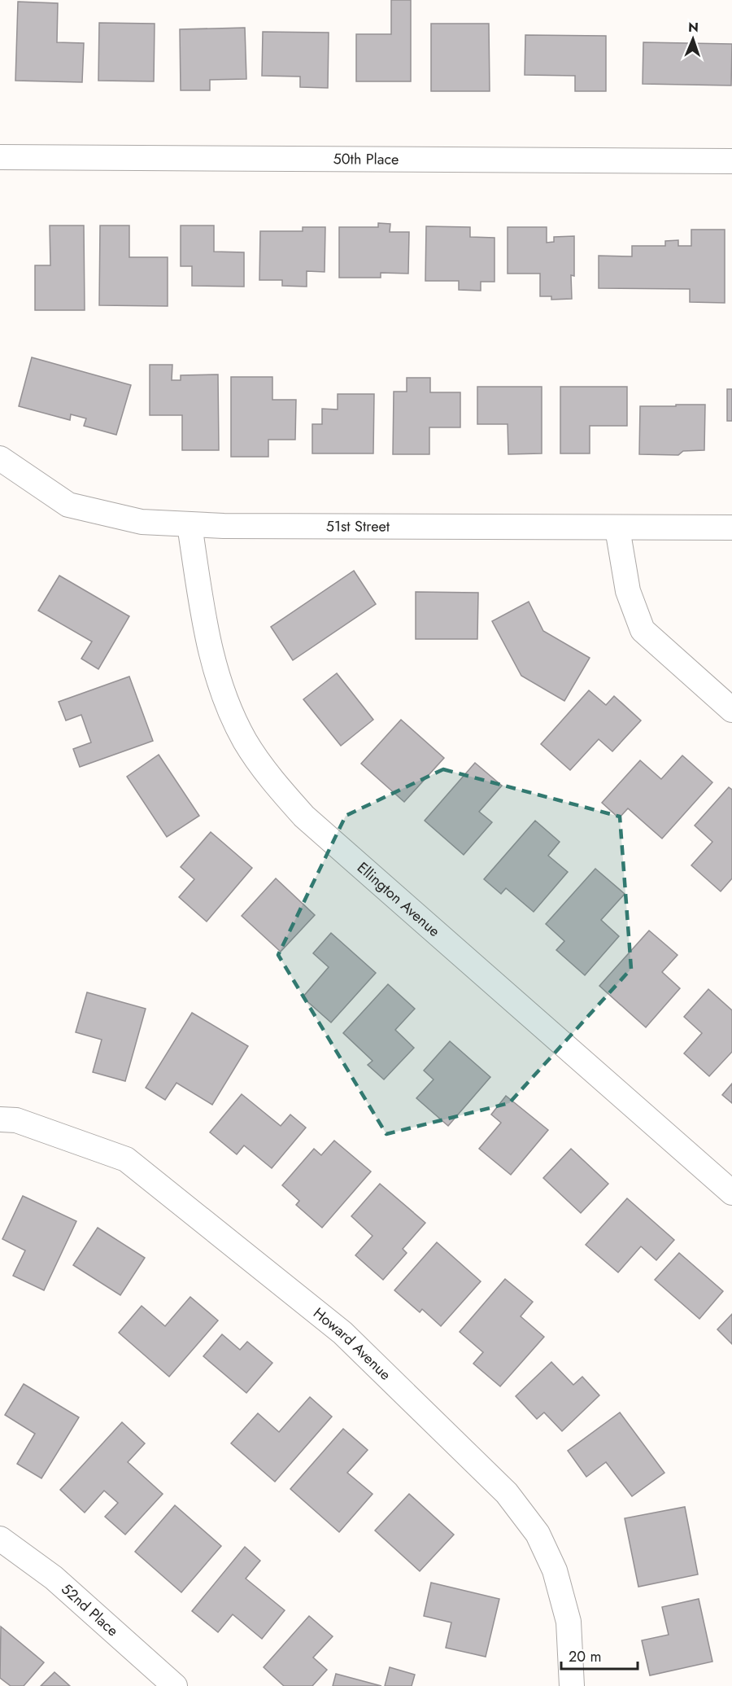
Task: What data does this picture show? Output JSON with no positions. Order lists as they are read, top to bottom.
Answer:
{
  "streets": {
    "street": [
      "50th Place",
      "51st Street",
      "Ellington Avenue",
      "Howard Avenue",
      "52nd Place"
    ]
  },
  "crossings": [
    ["51st Street", "Ellington Avenue"]
  ],
  "scale_bar": "20 m",
  "north": "top"
}
